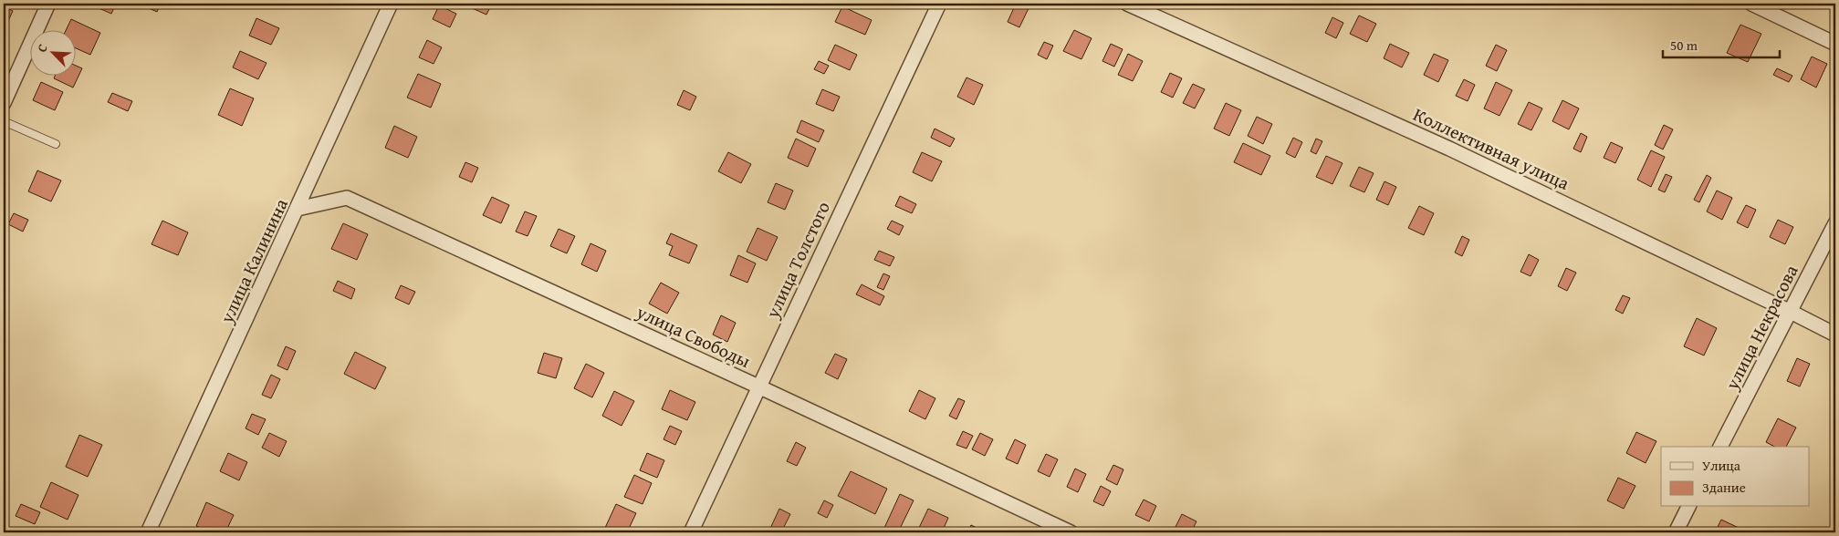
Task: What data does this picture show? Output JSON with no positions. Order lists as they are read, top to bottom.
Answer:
{
  "streets": {
    "street": [
      "Коллективная улица",
      "улица Толстого",
      "улица Калинина",
      "улица Некрасова",
      "улица Свободы"
    ]
  },
  "crossings": [
    ["Коллективная улица", "улица Некрасова"],
    ["улица Толстого", "улица Свободы"],
    ["улица Калинина", "улица Свободы"]
  ],
  "legend": ["Улица", "Здание"],
  "scale_bar": "50 m",
  "north": "top left"
}
